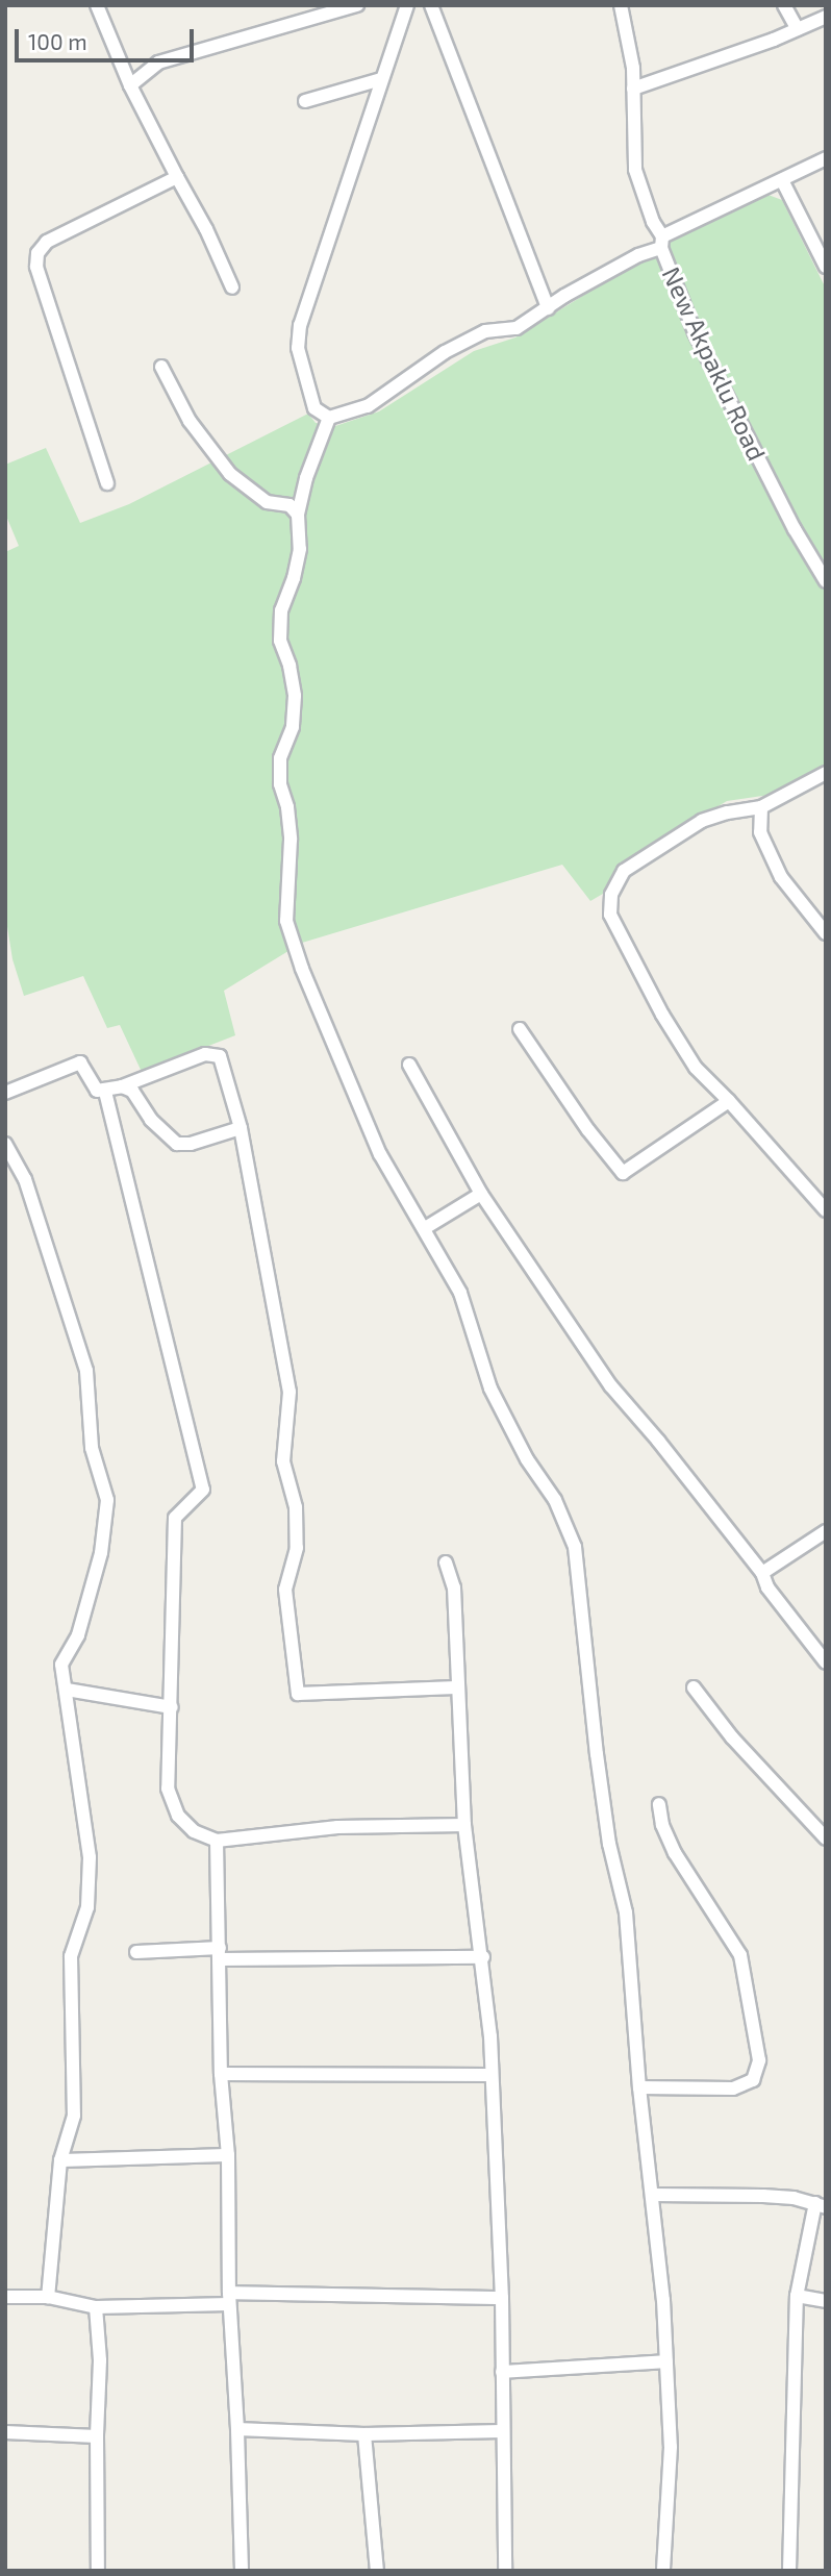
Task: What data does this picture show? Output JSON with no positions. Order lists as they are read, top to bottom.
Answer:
{
  "streets": {
    "street": ["New Akpaklu Road"]
  },
  "scale_bar": "100 m"
}
